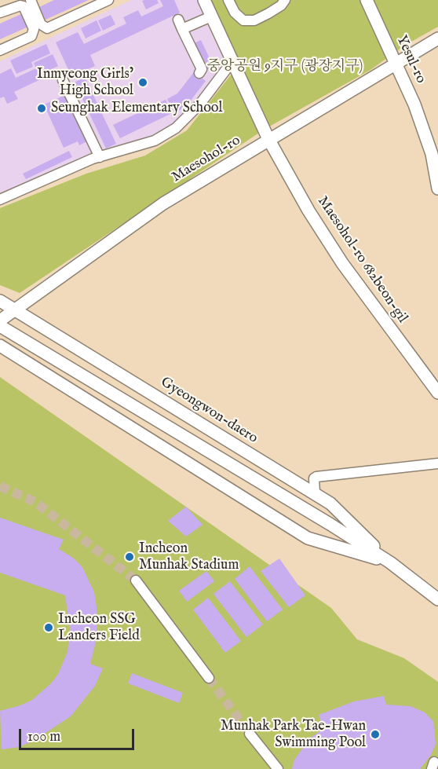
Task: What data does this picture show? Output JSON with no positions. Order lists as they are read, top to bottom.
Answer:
{
  "streets": {
    "main road": [
      "Yesul-ro",
      "Maesohol-ro",
      "Maesohol-ro 682beon-gil",
      "Gyeongwon-daero"
    ]
  },
  "crossings": [
    ["Yesul-ro", "Maesohol-ro"],
    ["Maesohol-ro", "Maesohol-ro 682beon-gil"],
    ["Maesohol-ro", "Gyeongwon-daero"]
  ],
  "parks": ["중앙공원 9지구 (광장지구)"],
  "places": [
    "Inmyeong Girls’ High School",
    "Seunghak Elementary School",
    "Incheon Munhak Stadium",
    "Incheon SSG Landers Field",
    "Munhak Park Tae-Hwan Swimming Pool"
  ],
  "scale_bar": "100 m"
}
